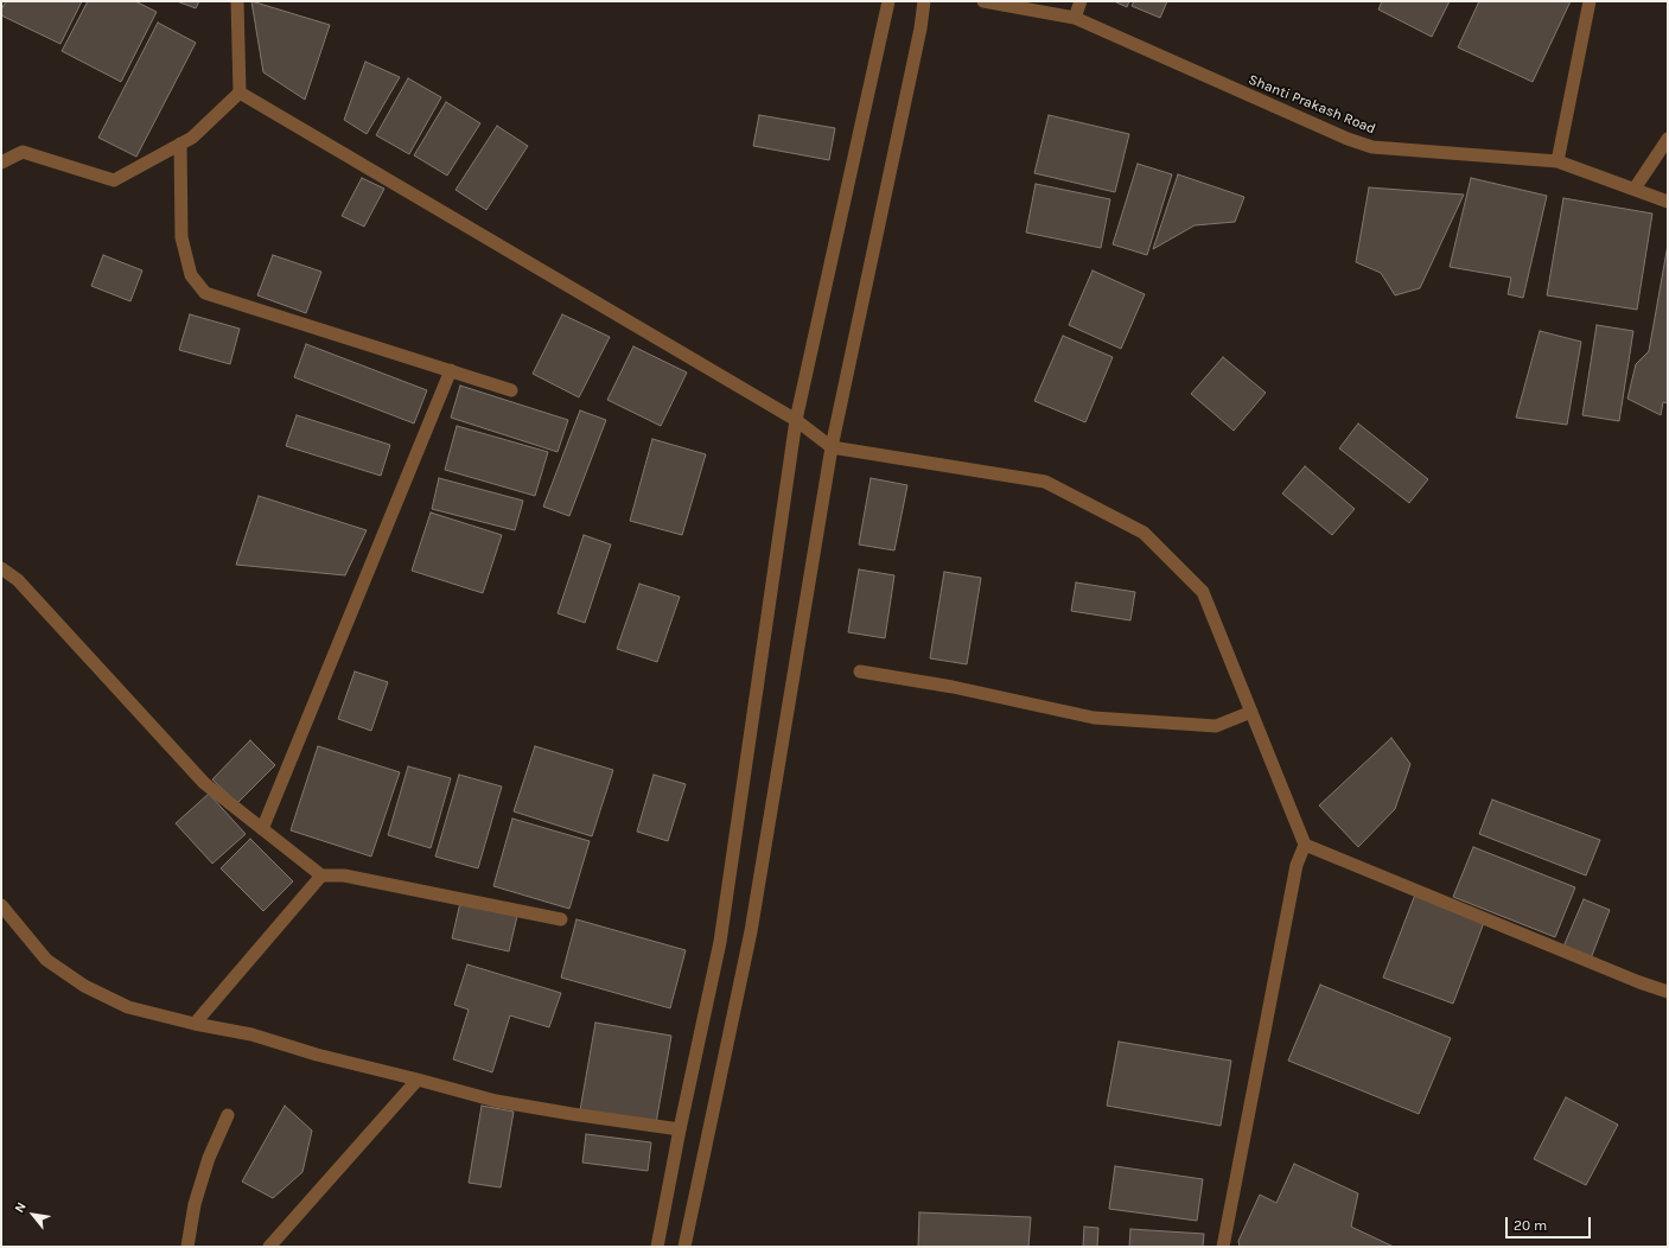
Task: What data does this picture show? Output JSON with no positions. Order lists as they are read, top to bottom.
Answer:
{
  "streets": {
    "street": ["Shanti Prakash Road"]
  },
  "scale_bar": "20 m",
  "north": "top left"
}
